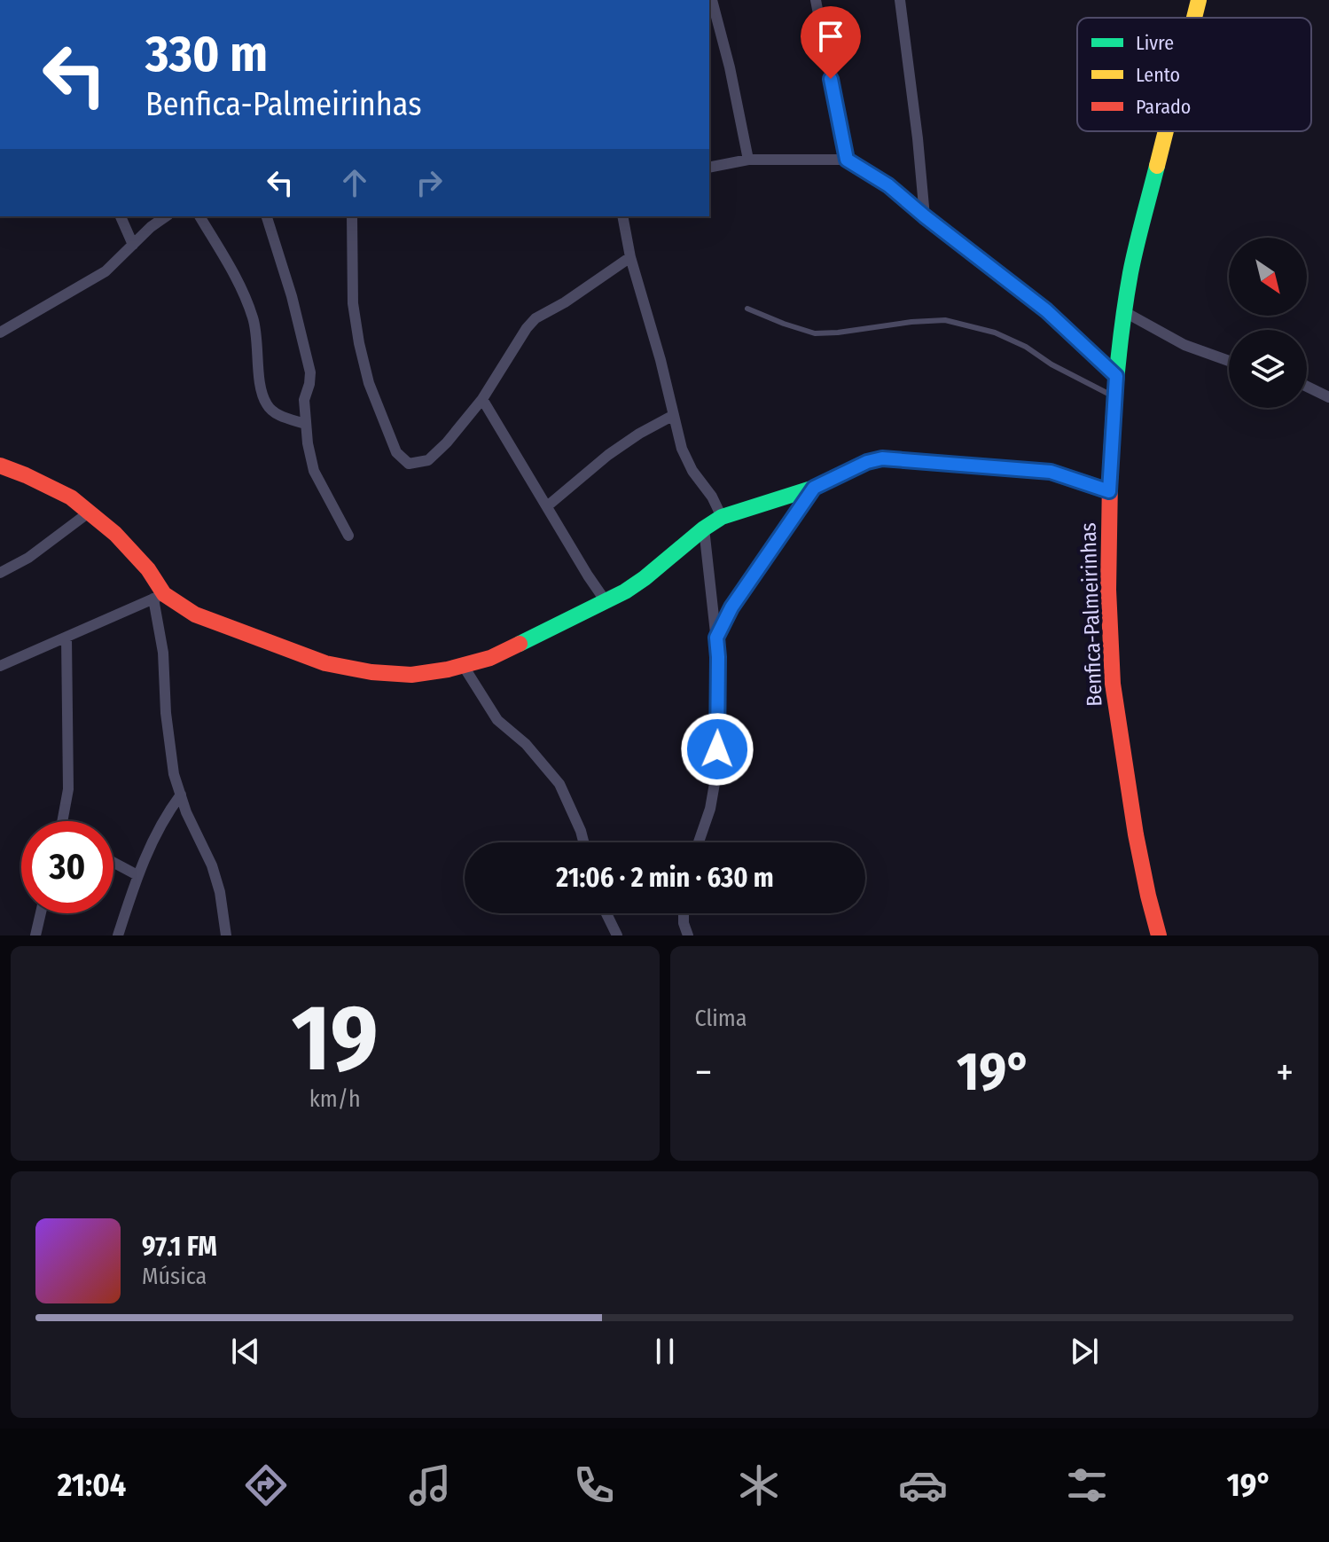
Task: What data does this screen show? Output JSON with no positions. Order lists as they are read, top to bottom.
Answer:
{
  "streets": {
    "street": ["Benfica-Palmeirinhas"]
  },
  "legend": ["Livre", "Lento", "Parado"],
  "north": "bottom right",
  "page": {
    "turn": ["330 m", "Benfica-Palmeirinhas"],
    "limit": "30",
    "trip": "21:06 · 2 min · 630 m",
    "tile": [
      ["19", "km/h"],
      "Clima"
    ],
    "heat": ["−", "19°", "+"],
    "song": ["97.1 FM", "Música"],
    "tabs": ["21:04", "19°"]
  }
}
